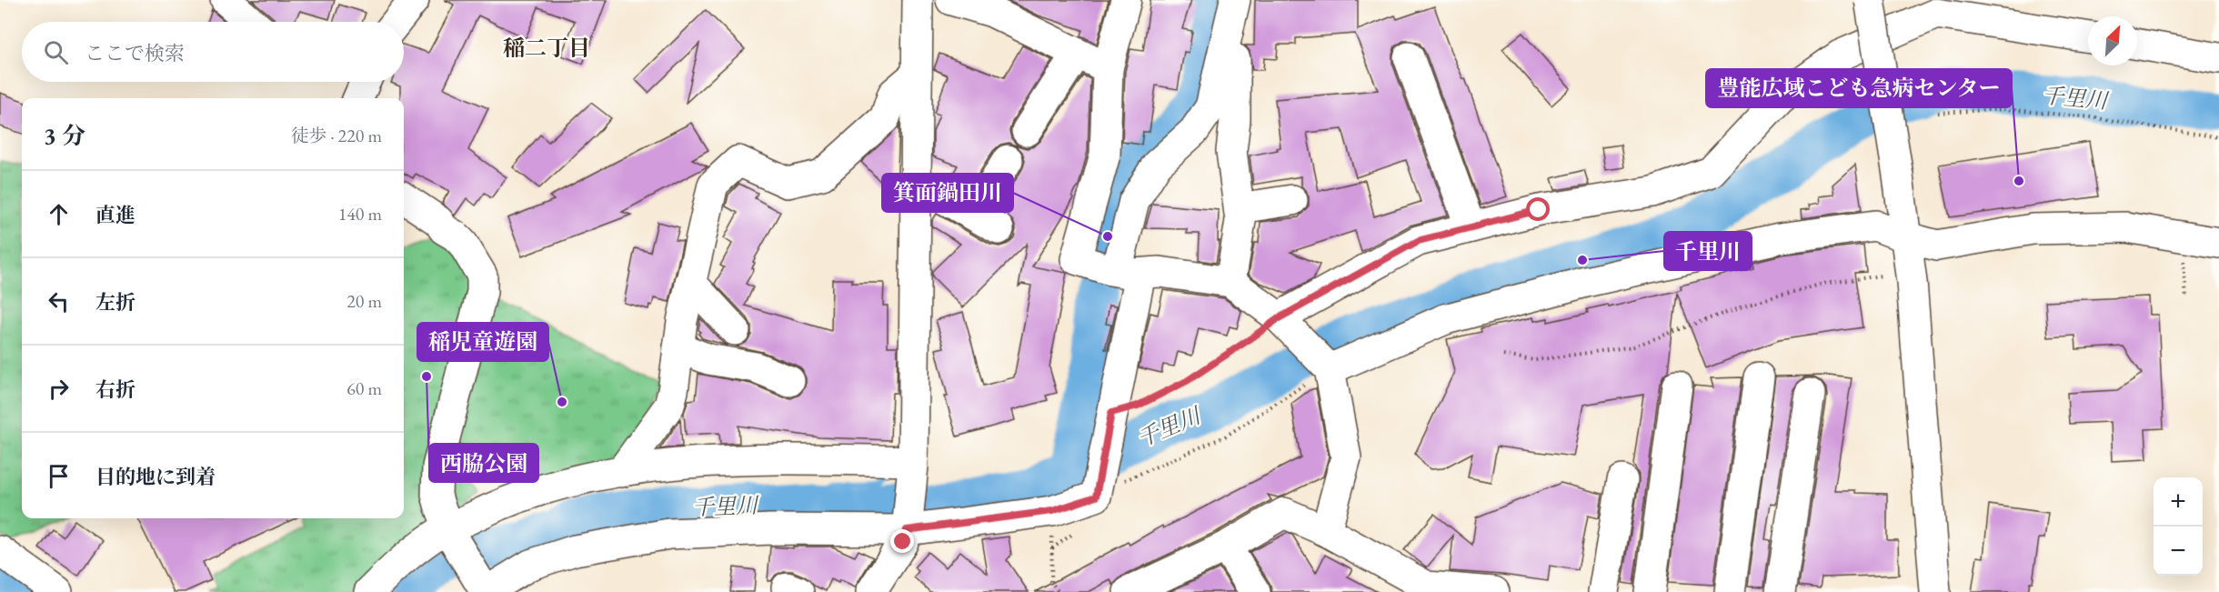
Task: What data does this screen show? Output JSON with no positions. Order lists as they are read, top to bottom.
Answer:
{
  "districts": ["稲二丁目"],
  "water": ["千里川"],
  "places": [
    "豊能広域こども急病センター",
    "箕面鍋田川",
    "千里川",
    "西脇公園",
    "稲児童遊園"
  ],
  "north": "top right",
  "page": {
    "search": "ここで検索",
    "heading": ["3 分", "徒歩 · 220 m"],
    "list": [
      ["直進", "140 m"],
      ["左折", "20 m"],
      ["右折", "60 m"],
      "目的地に到着"
    ],
    "map_buttons": ["+", "−"]
  }
}
